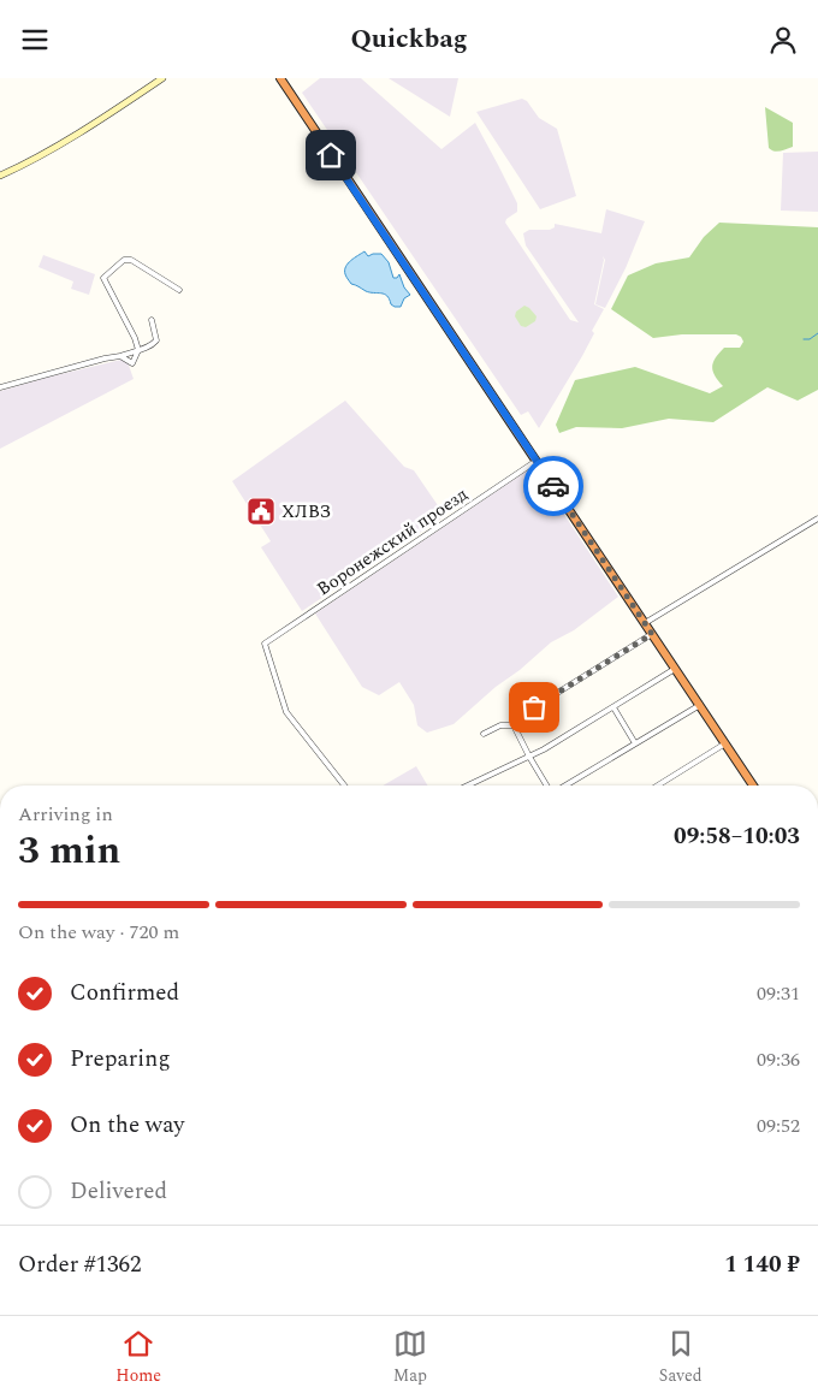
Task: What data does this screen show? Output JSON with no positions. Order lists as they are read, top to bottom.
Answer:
{
  "streets": {
    "street": ["Воронежский проезд"]
  },
  "places": {
    "public building": ["ХЛВЗ"]
  },
  "page": {
    "header": "Quickbag",
    "heading": ["3 min", "Arriving in", "09:58–10:03"],
    "panel": ["Order #1362", "1 140 ₽"],
    "bar": "On the way · 720 m",
    "list": [
      ["Confirmed", "09:31"],
      ["Preparing", "09:36"],
      ["On the way", "09:52"],
      "Delivered"
    ],
    "tabs": ["Home", "Map", "Saved"]
  }
}
